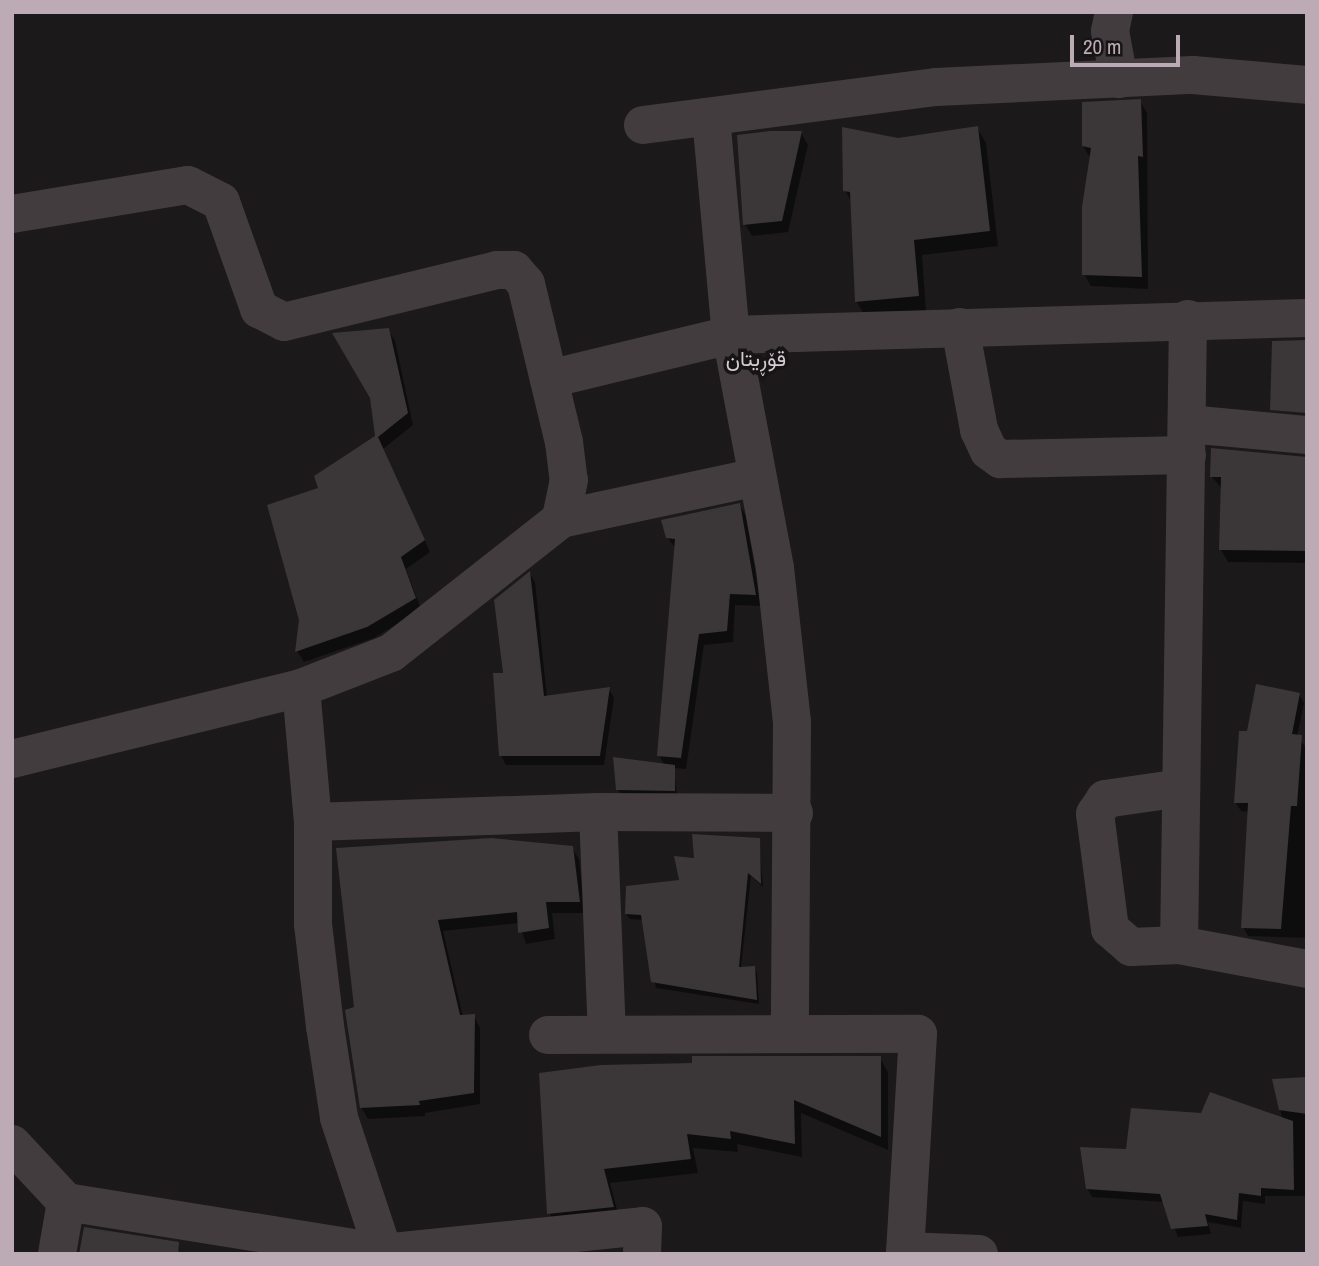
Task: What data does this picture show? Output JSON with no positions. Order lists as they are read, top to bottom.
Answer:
{
  "districts": ["قۆڕیتان"],
  "scale_bar": "20 m"
}
